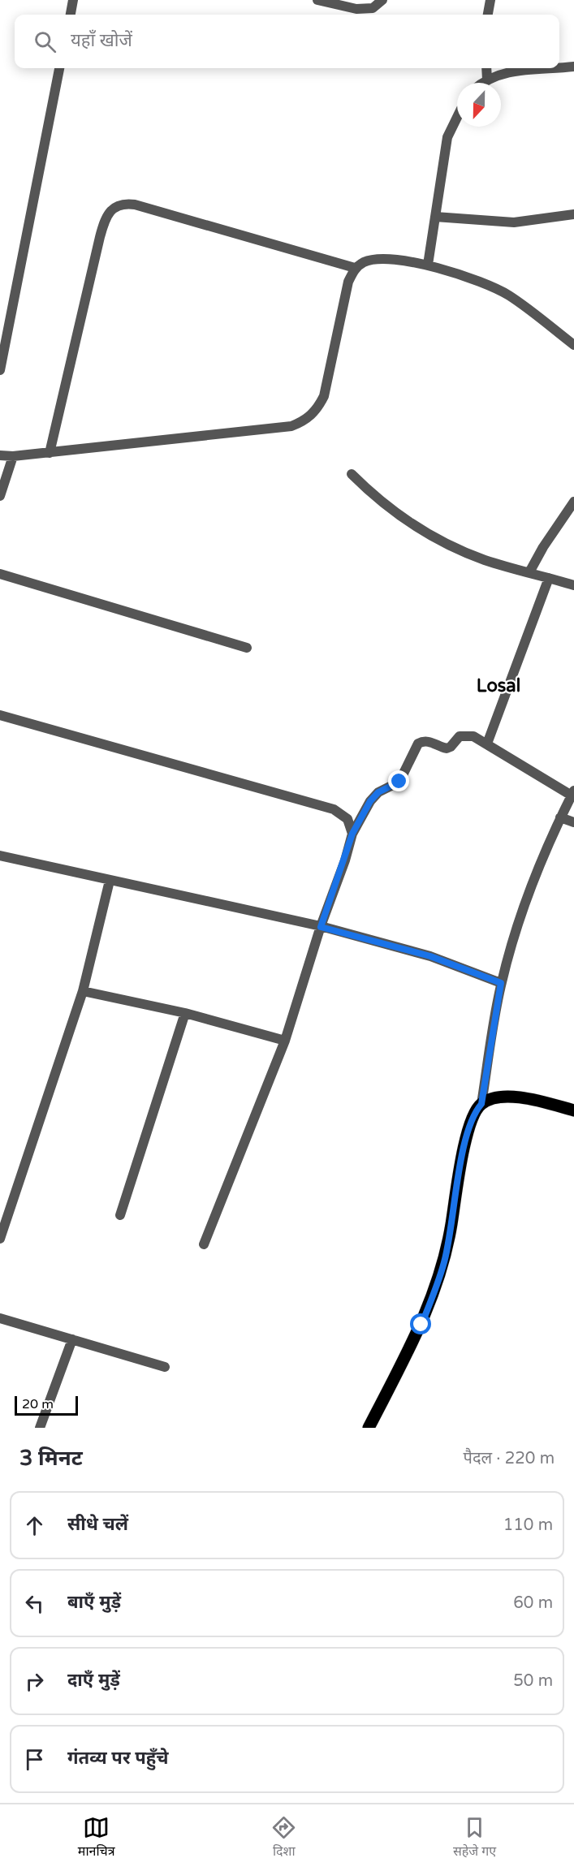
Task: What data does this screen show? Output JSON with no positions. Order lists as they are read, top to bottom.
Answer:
{
  "districts": ["Losal"],
  "scale_bar": "20 m",
  "north": "bottom",
  "page": {
    "search": "यहाँ खोजें",
    "scale": "20 m",
    "heading": ["3 मिनट", "पैदल · 220 m"],
    "list": [
      ["सीधे चलें", "110 m"],
      ["बाएँ मुड़ें", "60 m"],
      ["दाएँ मुड़ें", "50 m"],
      "गंतव्य पर पहुँचे"
    ],
    "nav": ["मानचित्र", "दिशा", "सहेजे गए"]
  }
}
